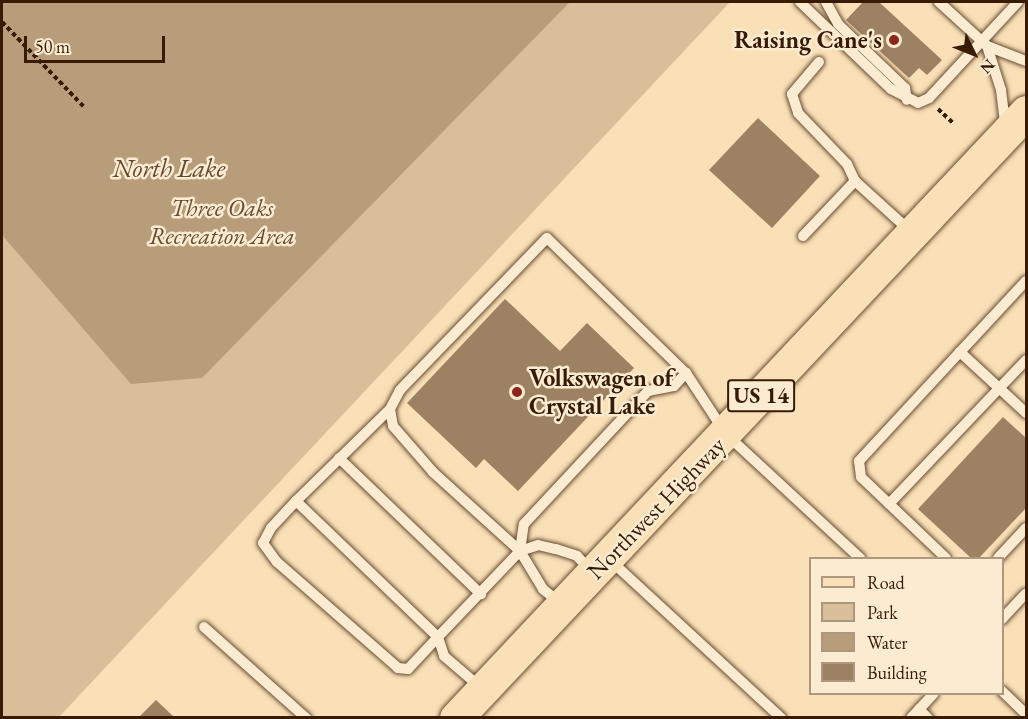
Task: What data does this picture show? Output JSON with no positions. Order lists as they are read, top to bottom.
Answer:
{
  "streets": {
    "main road": ["US 14", "Northwest Highway"]
  },
  "water": ["North Lake"],
  "parks": ["Three Oaks Recreation Area"],
  "places": ["Raising Cane's", "Volkswagen of Crystal Lake"],
  "legend": [
    "Road",
    "Park",
    "Water",
    "Building"
  ],
  "scale_bar": "50 m",
  "north": "bottom right"
}
